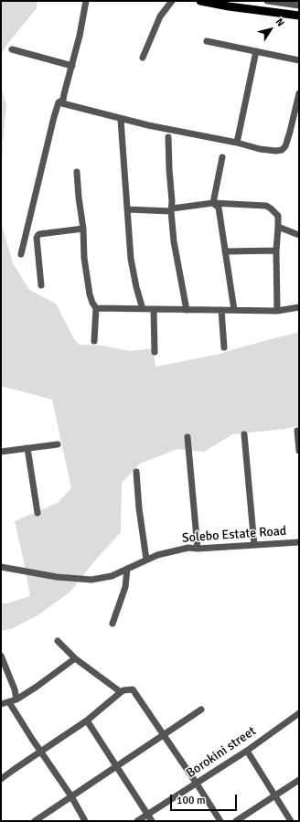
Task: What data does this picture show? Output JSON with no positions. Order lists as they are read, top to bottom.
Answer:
{
  "streets": {
    "street": ["Solebo Estate Road", "Borokini street"]
  },
  "scale_bar": "100 m",
  "north": "top right"
}
